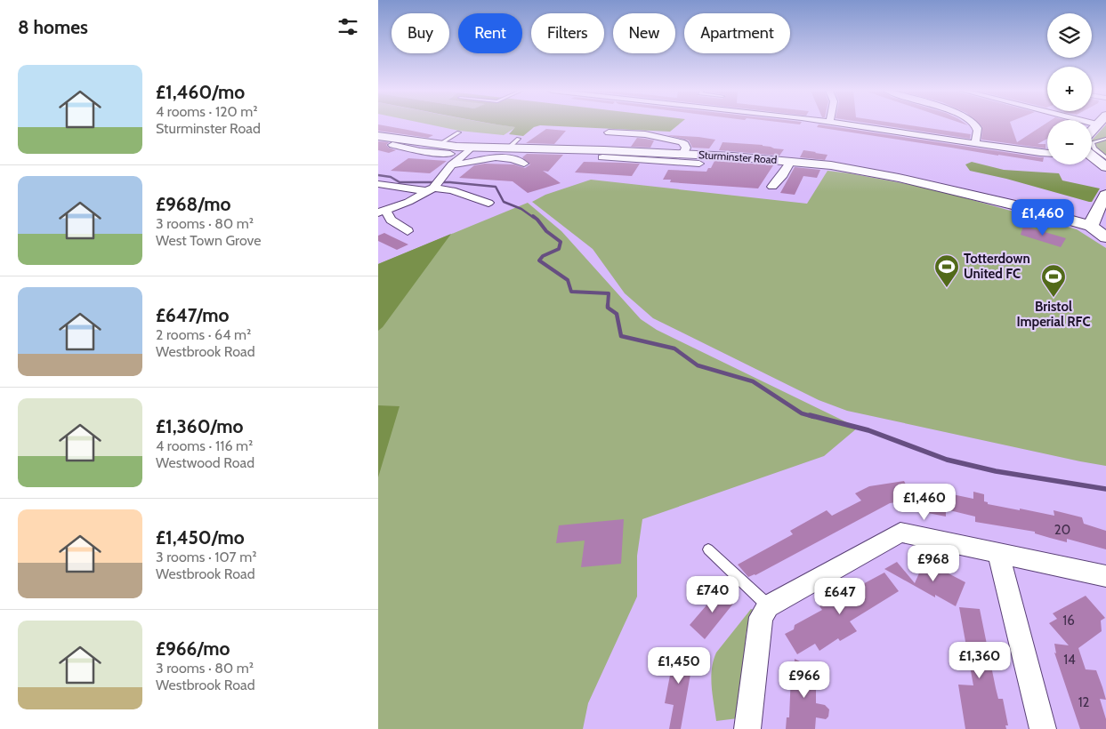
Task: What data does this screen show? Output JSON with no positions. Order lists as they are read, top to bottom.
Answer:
{
  "streets": {
    "street": ["Sturminster Road"]
  },
  "places": {
    "sports": ["Totterdown United FC", "Bristol Imperial RFC"]
  },
  "house_numbers": [
    "20",
    "16",
    "14",
    "12"
  ],
  "page": {
    "heading": "8 homes",
    "map_buttons": ["+", "−"],
    "chip": [
      "Buy",
      "Rent",
      "Filters",
      "New",
      "Apartment"
    ],
    "list": [
      {
        "name": "£1,460/mo",
        "note": "4 rooms · 120 m² · Sturminster Road"
      },
      {
        "name": "£968/mo",
        "note": "3 rooms · 80 m² · West Town Grove"
      },
      {
        "name": "£647/mo",
        "note": "2 rooms · 64 m² · Westbrook Road"
      },
      {
        "name": "£1,360/mo",
        "note": "4 rooms · 116 m² · Westwood Road"
      },
      {
        "name": "£1,450/mo",
        "note": "3 rooms · 107 m² · Westbrook Road"
      },
      {
        "name": "£966/mo",
        "note": "3 rooms · 80 m² · Westbrook Road"
      }
    ],
    "price": [
      "£1,460",
      "£1,460",
      "£968",
      "£740",
      "£647",
      "£1,360",
      "£1,450",
      "£966"
    ]
  }
}
